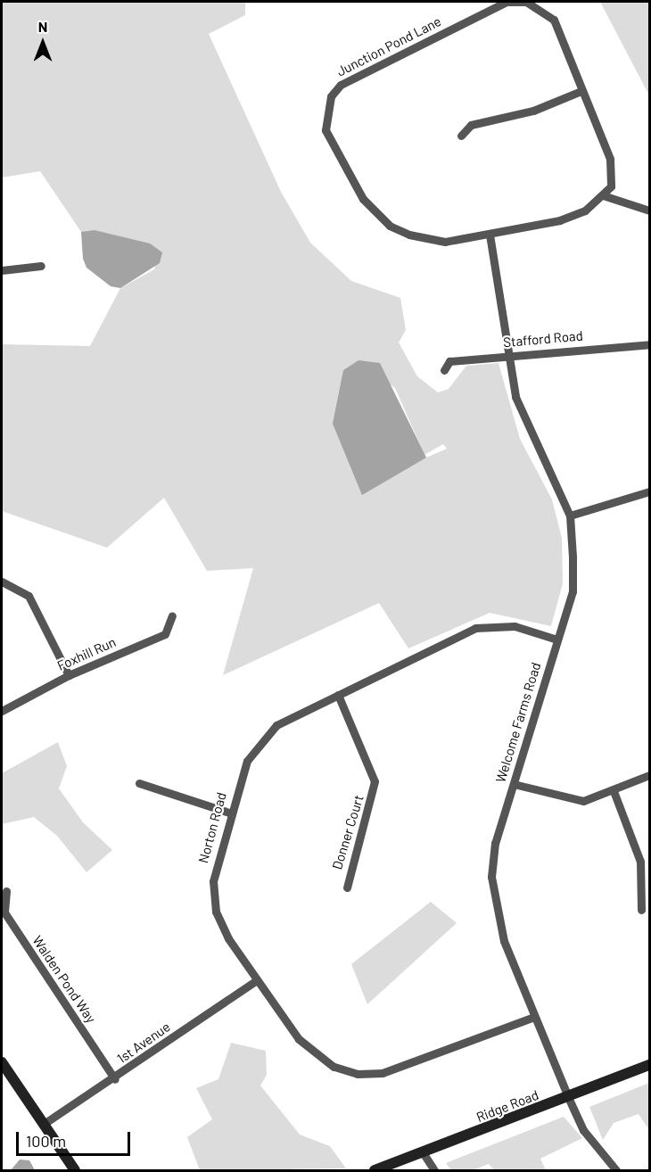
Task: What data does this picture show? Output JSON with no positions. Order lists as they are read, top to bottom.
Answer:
{
  "streets": {
    "street": [
      "Junction Pond Lane",
      "Stafford Road",
      "Foxhill Run",
      "Welcome Farms Road",
      "Norton Road",
      "Donner Court",
      "Walden Pond Way",
      "1st Avenue",
      "Ridge Road"
    ]
  },
  "crossings": [
    ["Stafford Road", "Welcome Farms Road"],
    ["Welcome Farms Road", "Norton Road"],
    ["Welcome Farms Road", "Ridge Road"],
    ["Norton Road", "Donner Court"],
    ["Norton Road", "1st Avenue"],
    ["Walden Pond Way", "1st Avenue"]
  ],
  "scale_bar": "100 m",
  "north": "top"
}
